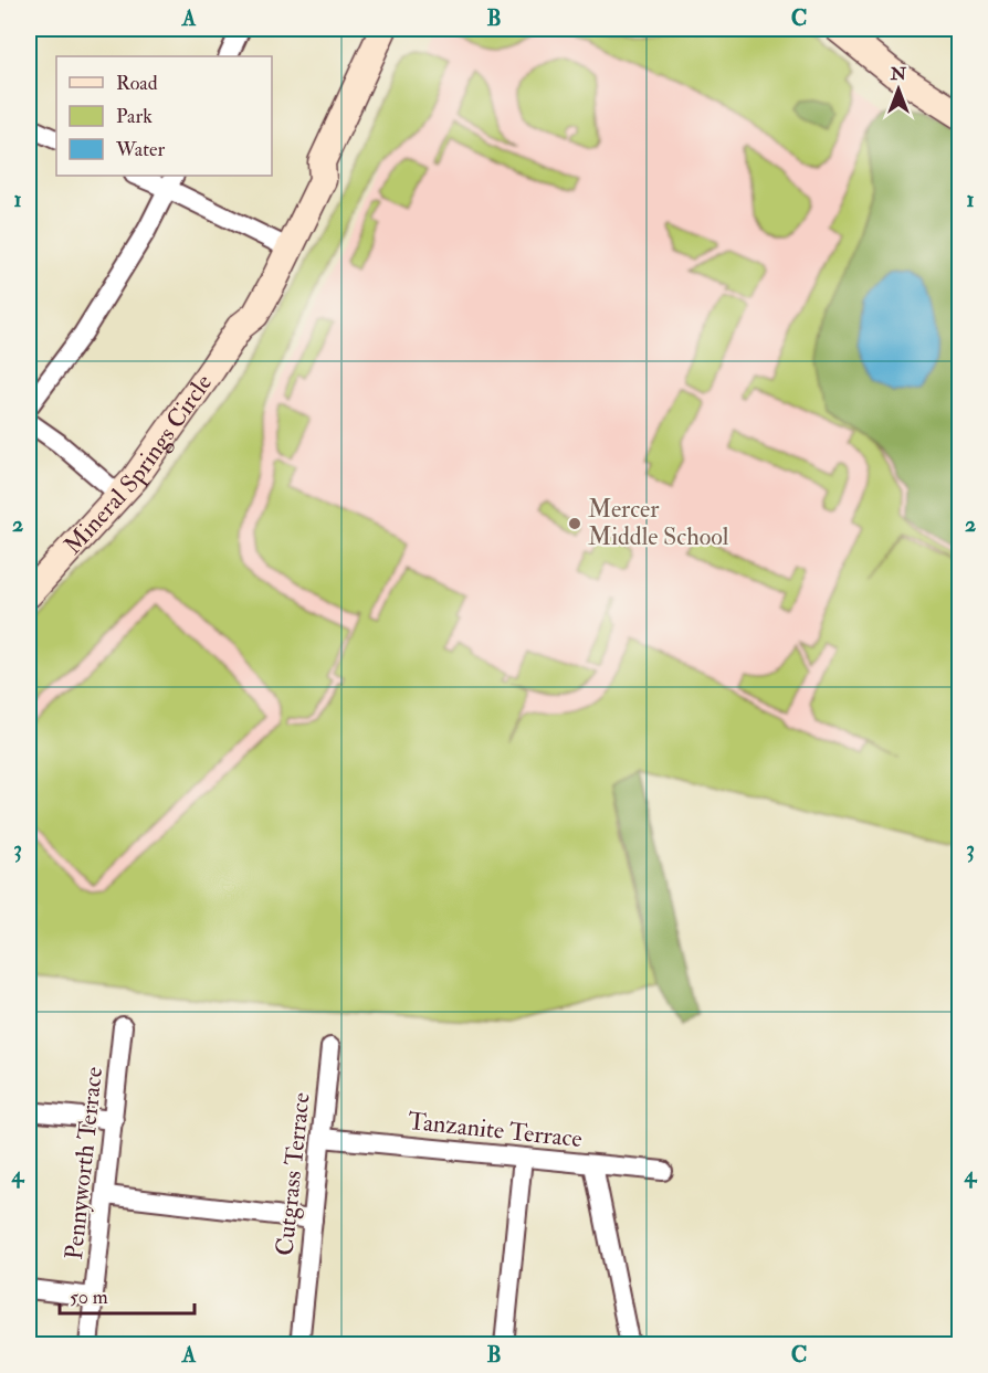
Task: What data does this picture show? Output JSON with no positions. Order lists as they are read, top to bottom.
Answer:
{
  "streets": {
    "street": [
      "Mineral Springs Circle",
      "Tanzanite Terrace",
      "Pennyworth Terrace",
      "Cutgrass Terrace"
    ]
  },
  "crossings": [
    ["Tanzanite Terrace", "Cutgrass Terrace"]
  ],
  "places": ["Mercer Middle School"],
  "legend": ["Road", "Park", "Water"],
  "scale_bar": "50 m",
  "north": "top",
  "grid": {
    "columns": ["A", "B", "C"],
    "rows": [
      "1",
      "2",
      "3",
      "4"
    ]
  }
}
